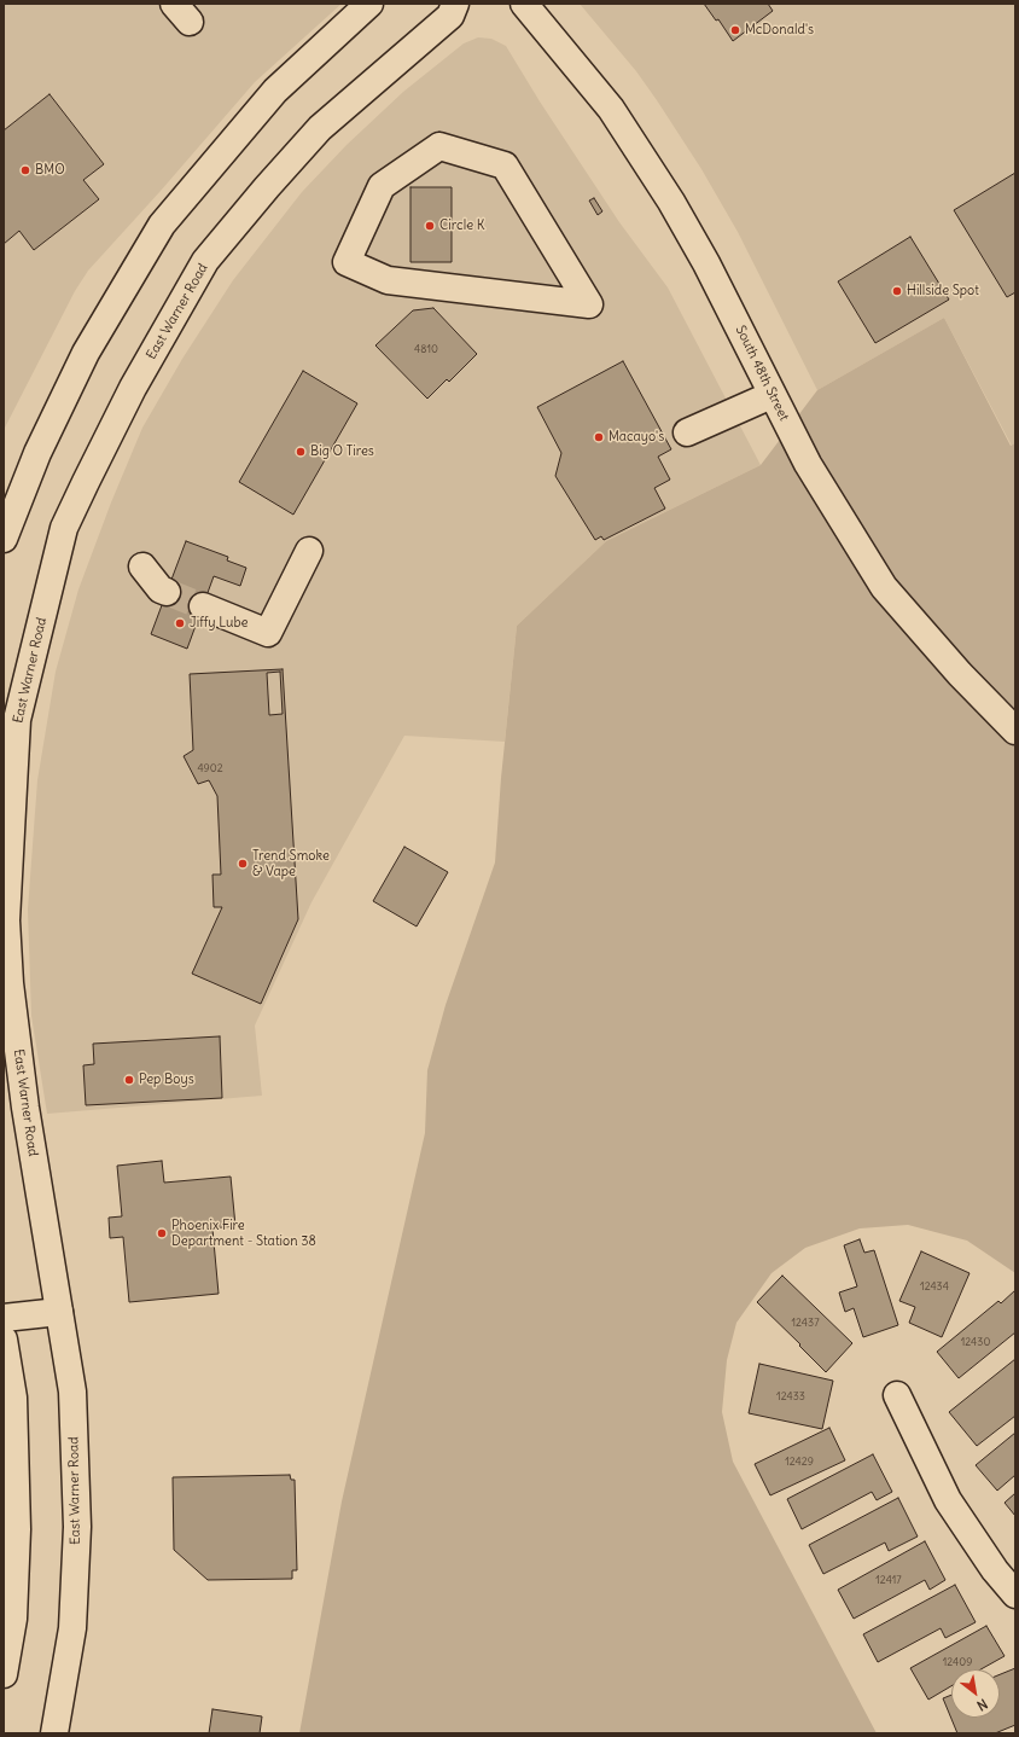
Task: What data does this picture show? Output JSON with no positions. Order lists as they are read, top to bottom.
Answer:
{
  "streets": {
    "main road": ["East Warner Road", "South 48th Street"]
  },
  "places": [
    "McDonald's",
    "BMO",
    "Circle K",
    "Hillside Spot",
    "Macayo's",
    "Big O Tires",
    "Jiffy Lube",
    "Trend Smoke & Vape",
    "Pep Boys",
    "Phoenix Fire Department - Station 38"
  ],
  "house_numbers": [
    "4810",
    "4902",
    "12434",
    "12437",
    "12430",
    "12433",
    "12429",
    "12417",
    "12409"
  ],
  "north": "bottom right"
}
